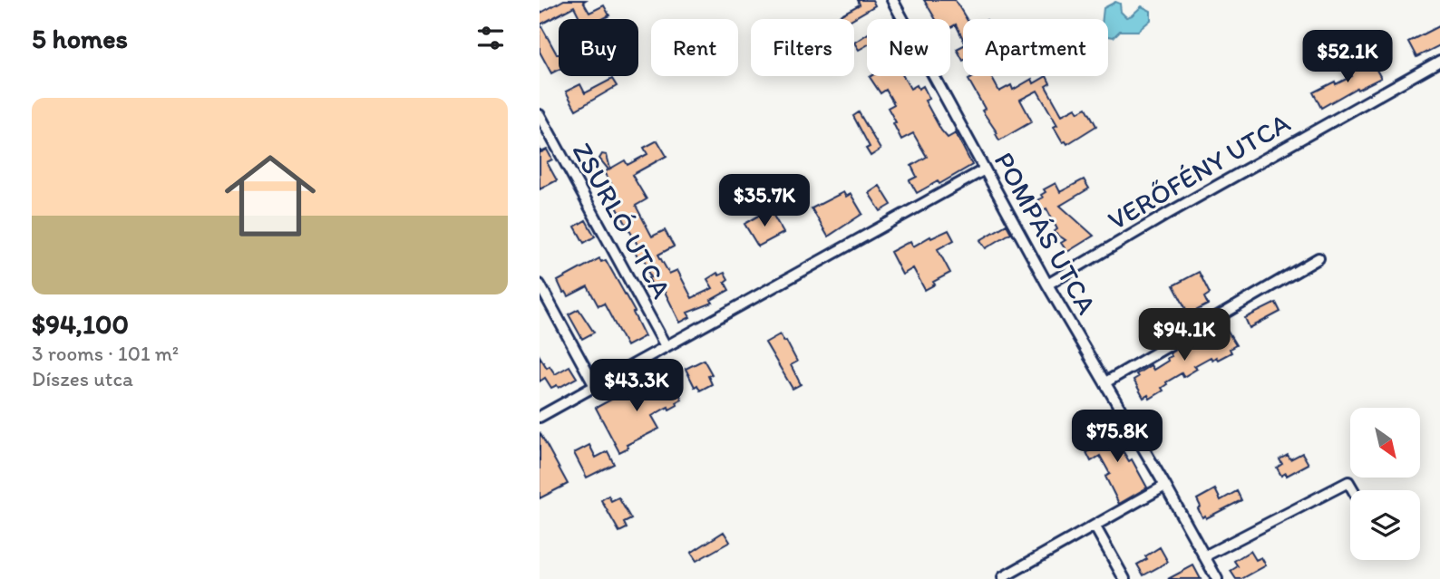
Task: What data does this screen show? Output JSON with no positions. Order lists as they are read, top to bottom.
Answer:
{
  "streets": {
    "street": ["VERŐFÉNY UTCA", "ZSURLÓ UTCA", "POMPÁS UTCA"]
  },
  "crossings": [
    ["VERŐFÉNY UTCA", "POMPÁS UTCA"]
  ],
  "north": "bottom right",
  "page": {
    "heading": "5 homes",
    "chip": [
      "Buy",
      "Rent",
      "Filters",
      "New",
      "Apartment"
    ],
    "price": [
      "$52.1K",
      "$35.7K",
      "$94.1K",
      "$43.3K",
      "$75.8K"
    ],
    "list": [
      {
        "name": "$94,100",
        "note": "3 rooms · 101 m² · Díszes utca"
      }
    ]
  }
}
